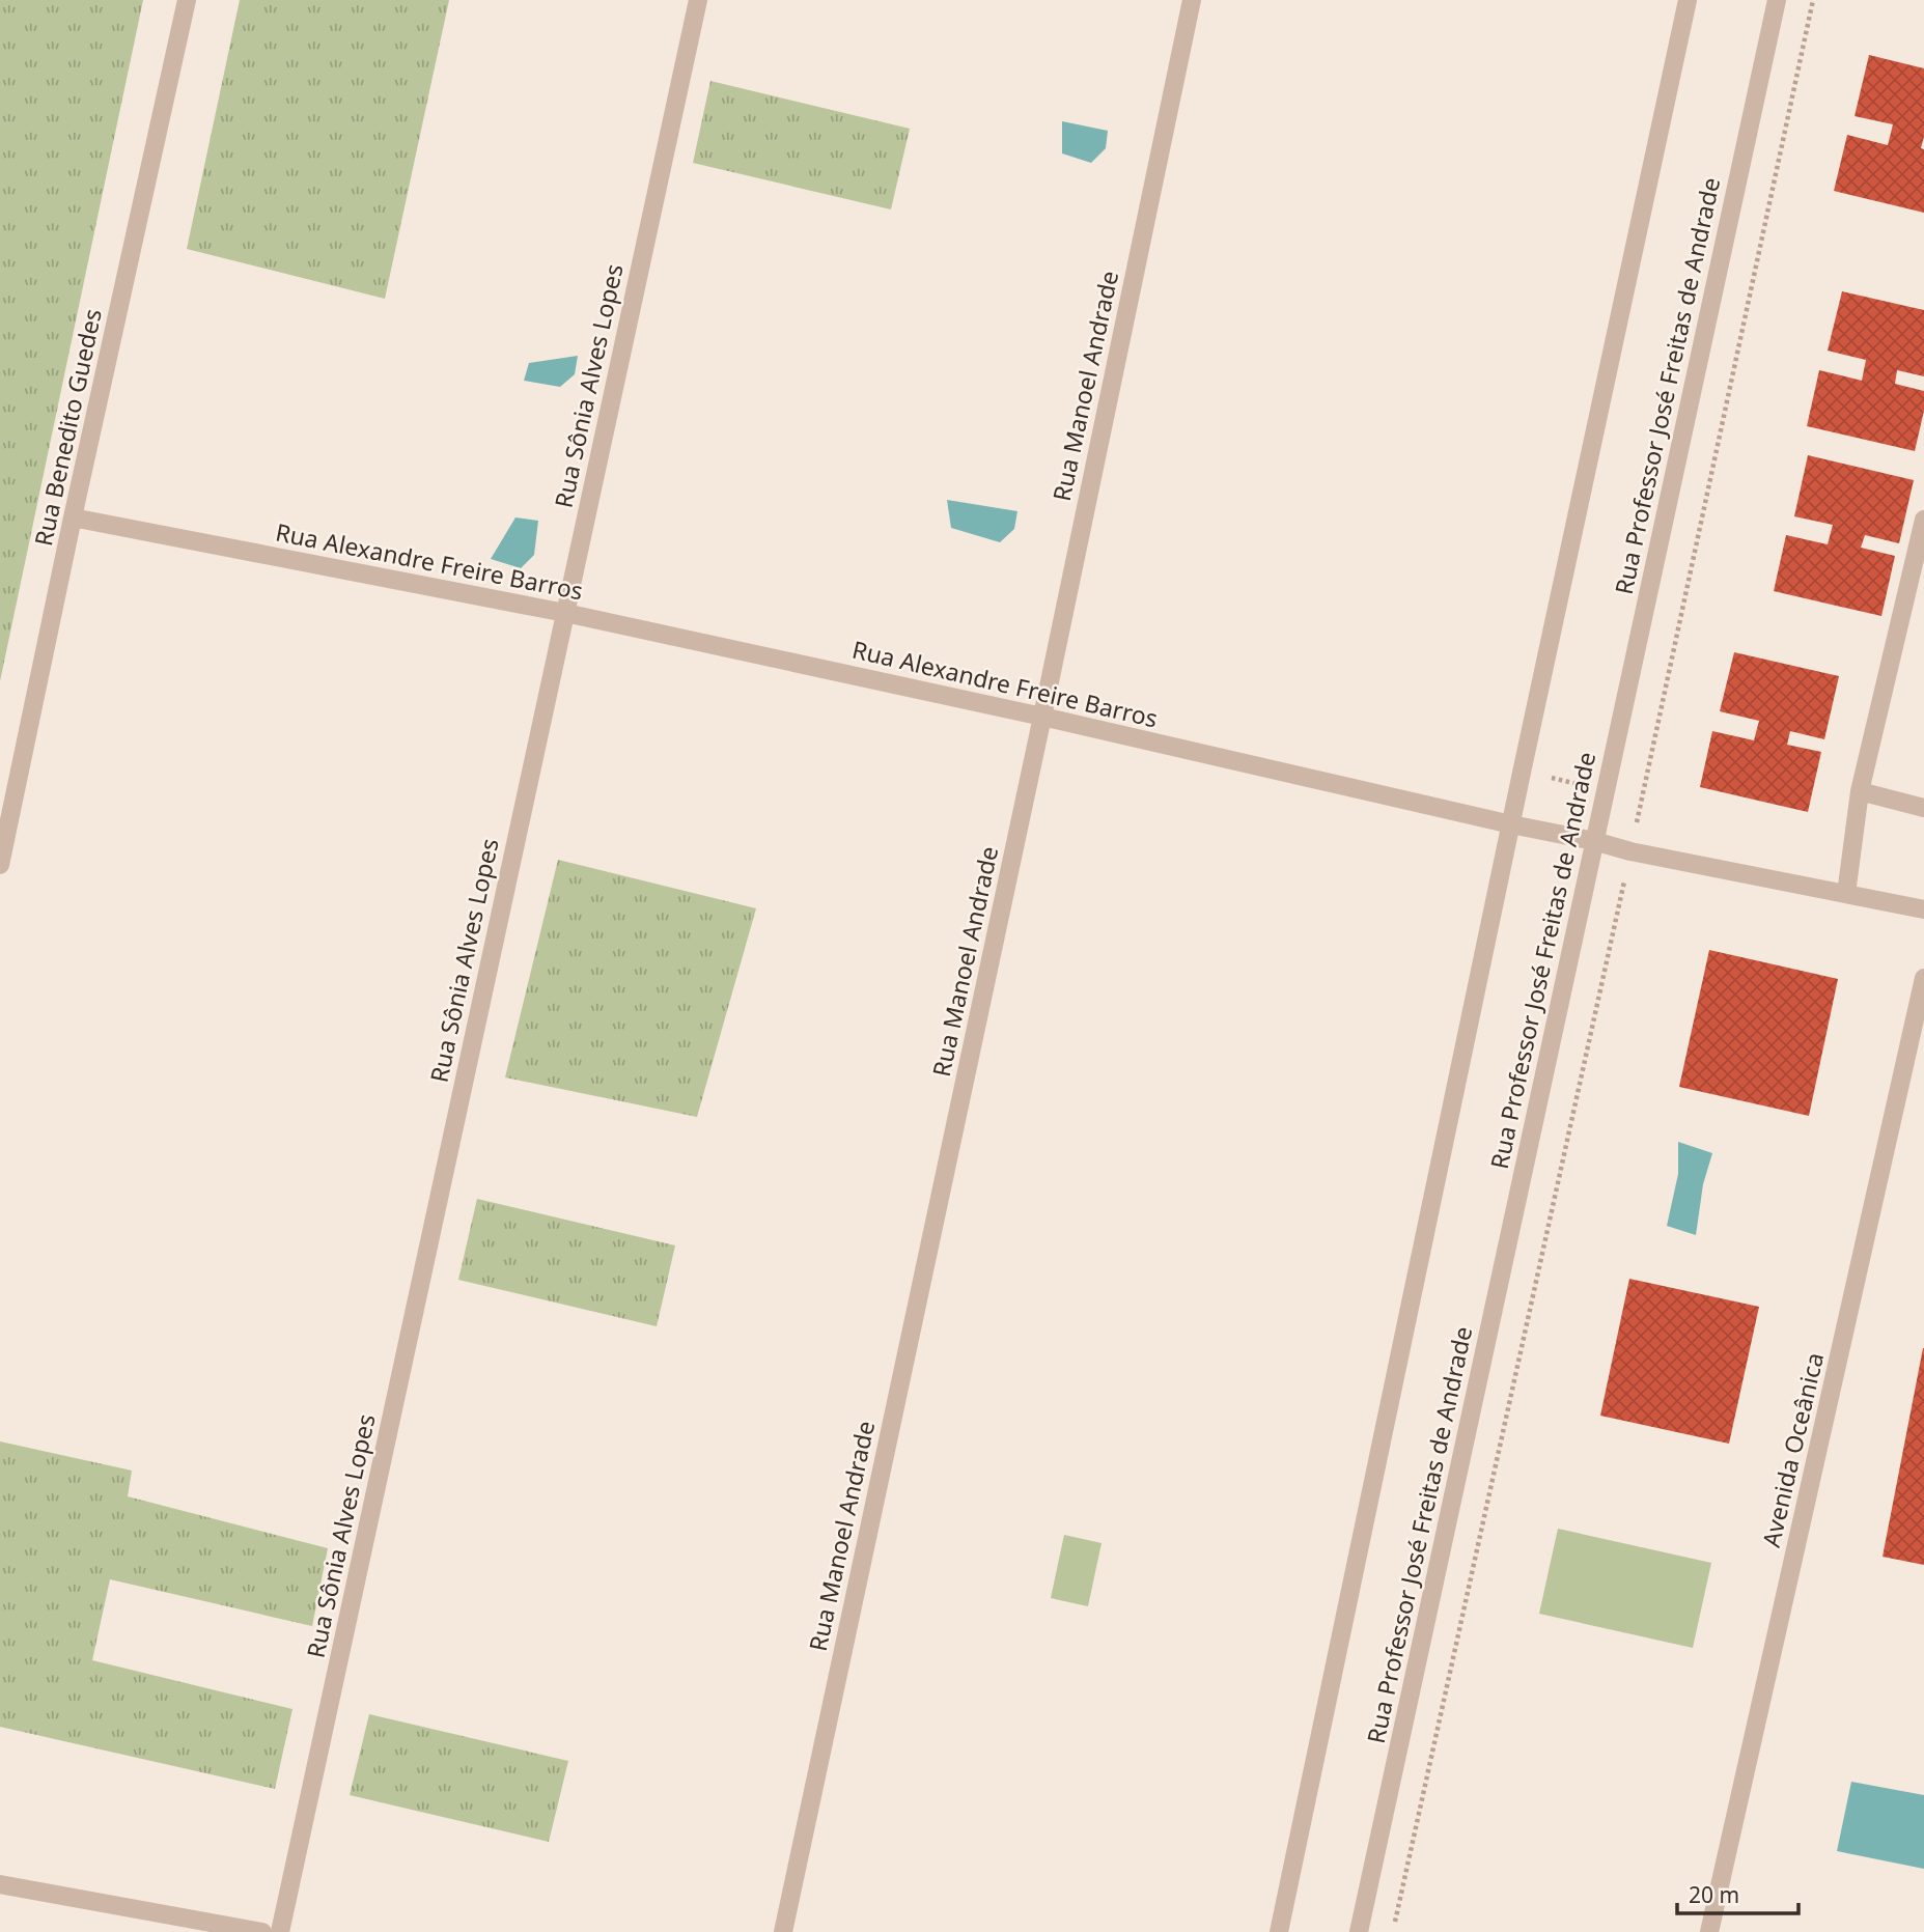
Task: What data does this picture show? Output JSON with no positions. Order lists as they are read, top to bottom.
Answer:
{
  "streets": {
    "street": [
      "Rua Sônia Alves Lopes",
      "Rua Manoel Andrade",
      "Rua Professor José Freitas de Andrade",
      "Rua Benedito Guedes",
      "Rua Alexandre Freire Barros",
      "Avenida Oceânica"
    ]
  },
  "crossings": [
    ["Rua Sônia Alves Lopes", "Rua Alexandre Freire Barros"],
    ["Rua Manoel Andrade", "Rua Alexandre Freire Barros"],
    ["Rua Professor José Freitas de Andrade", "Rua Alexandre Freire Barros"],
    ["Rua Benedito Guedes", "Rua Alexandre Freire Barros"]
  ],
  "scale_bar": "20 m"
}
